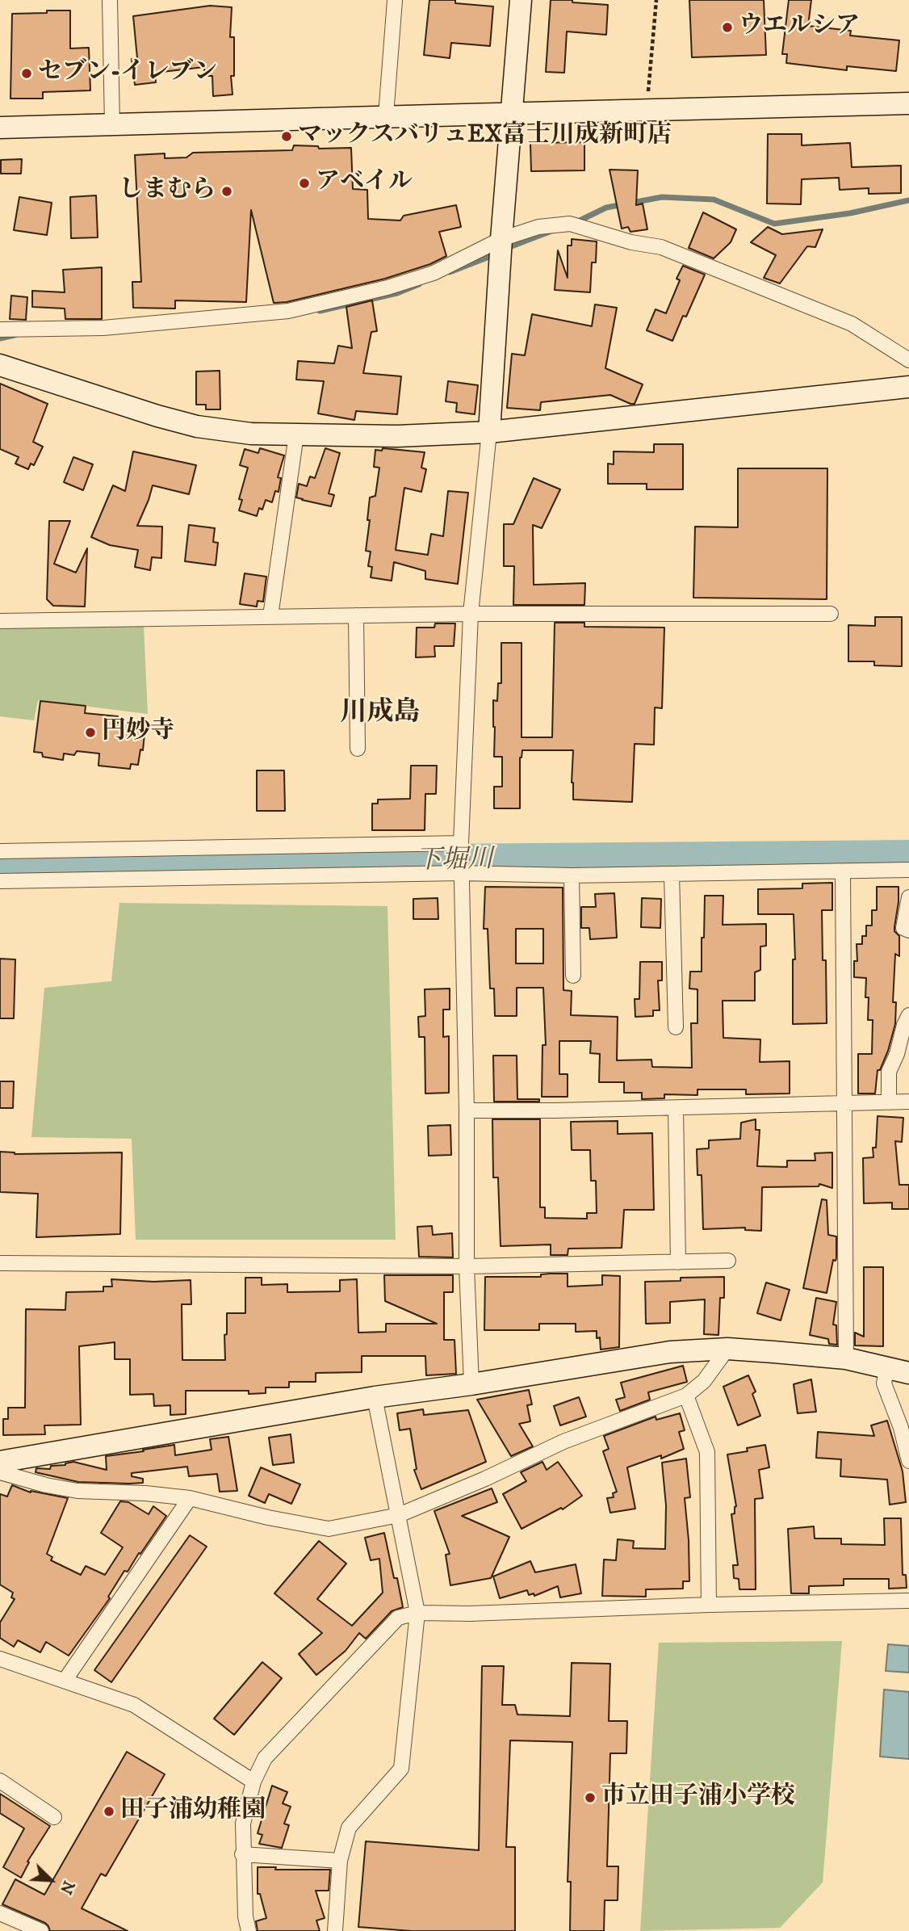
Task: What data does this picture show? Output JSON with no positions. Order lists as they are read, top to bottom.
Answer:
{
  "districts": ["川成島"],
  "water": ["下堀川"],
  "places": [
    "ウエルシア",
    "セブン-イレブン",
    "マックスバリュEX富士川成新町店",
    "アベイル",
    "しまむら",
    "円妙寺",
    "市立田子浦小学校",
    "田子浦幼稚園"
  ],
  "north": "bottom right"
}
